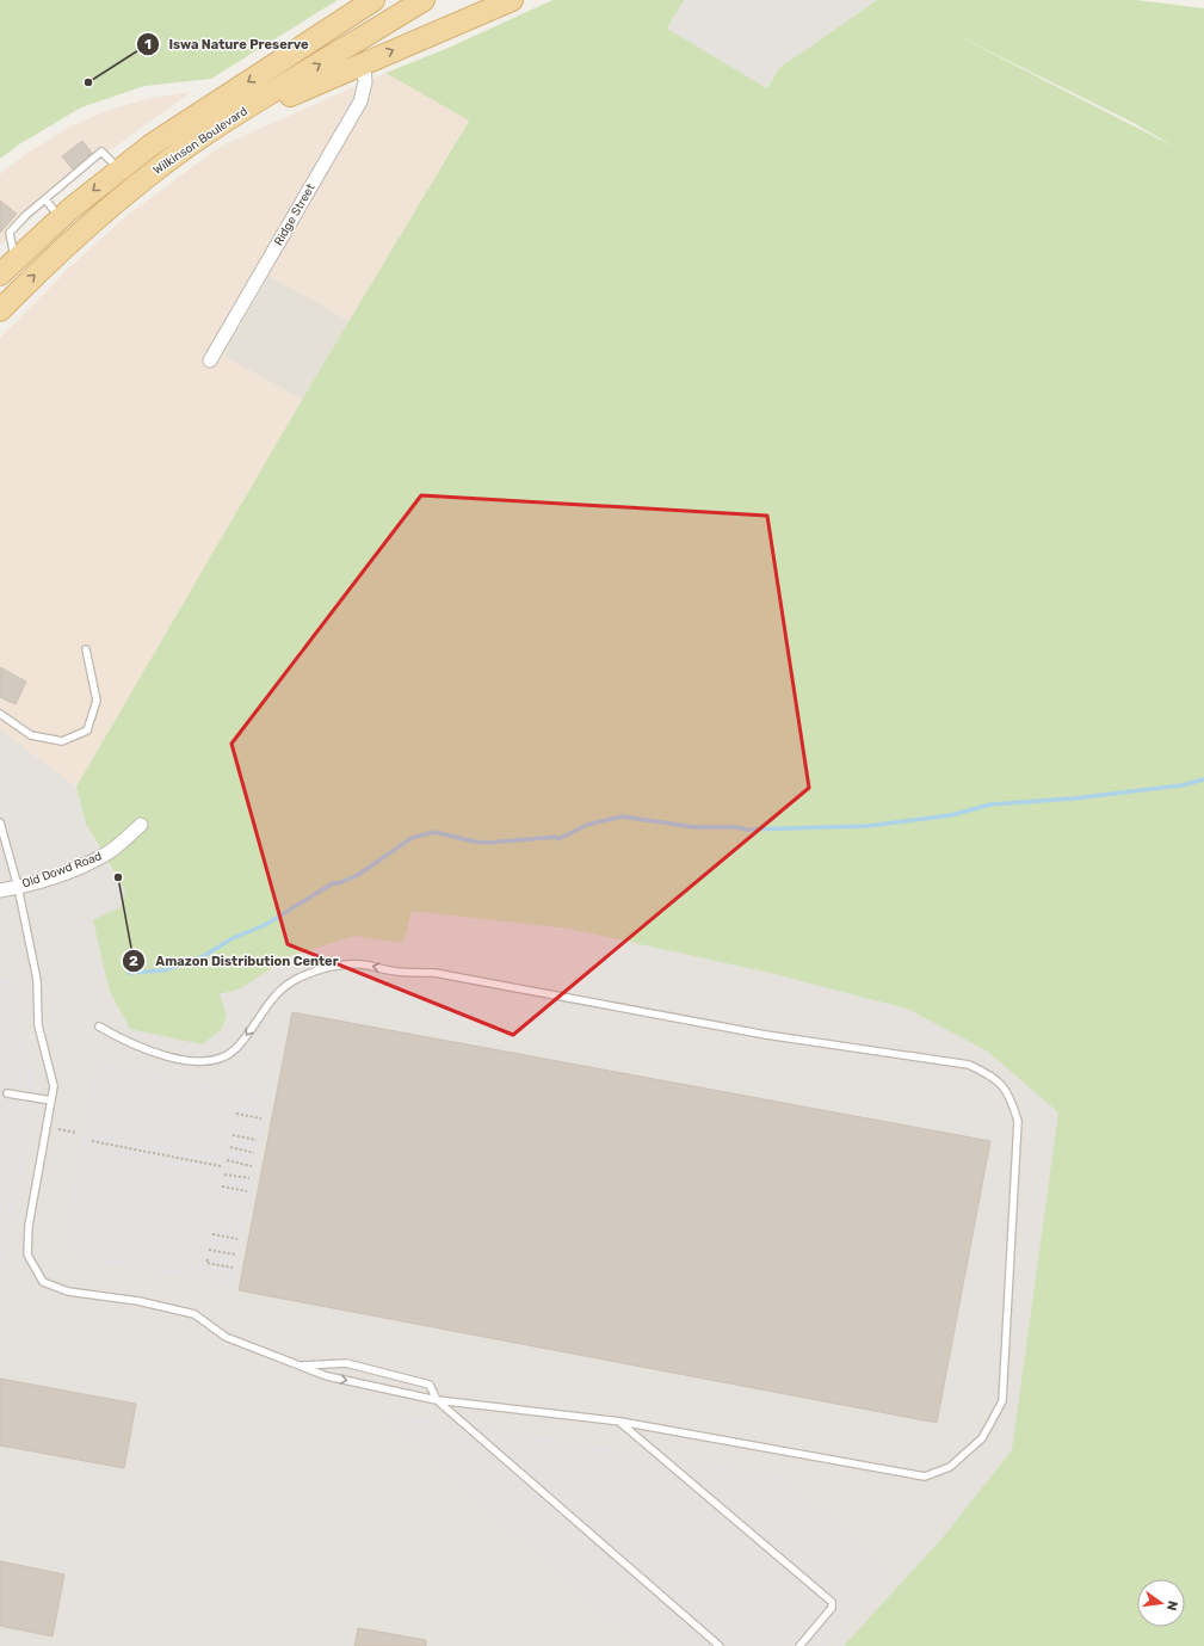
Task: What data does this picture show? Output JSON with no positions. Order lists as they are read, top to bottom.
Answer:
{
  "streets": {
    "main road": ["Wilkinson Boulevard"],
    "street": ["Ridge Street", "Old Dowd Road"]
  },
  "places": ["Iswa Nature Preserve", "Amazon Distribution Center"],
  "north": "right"
}
